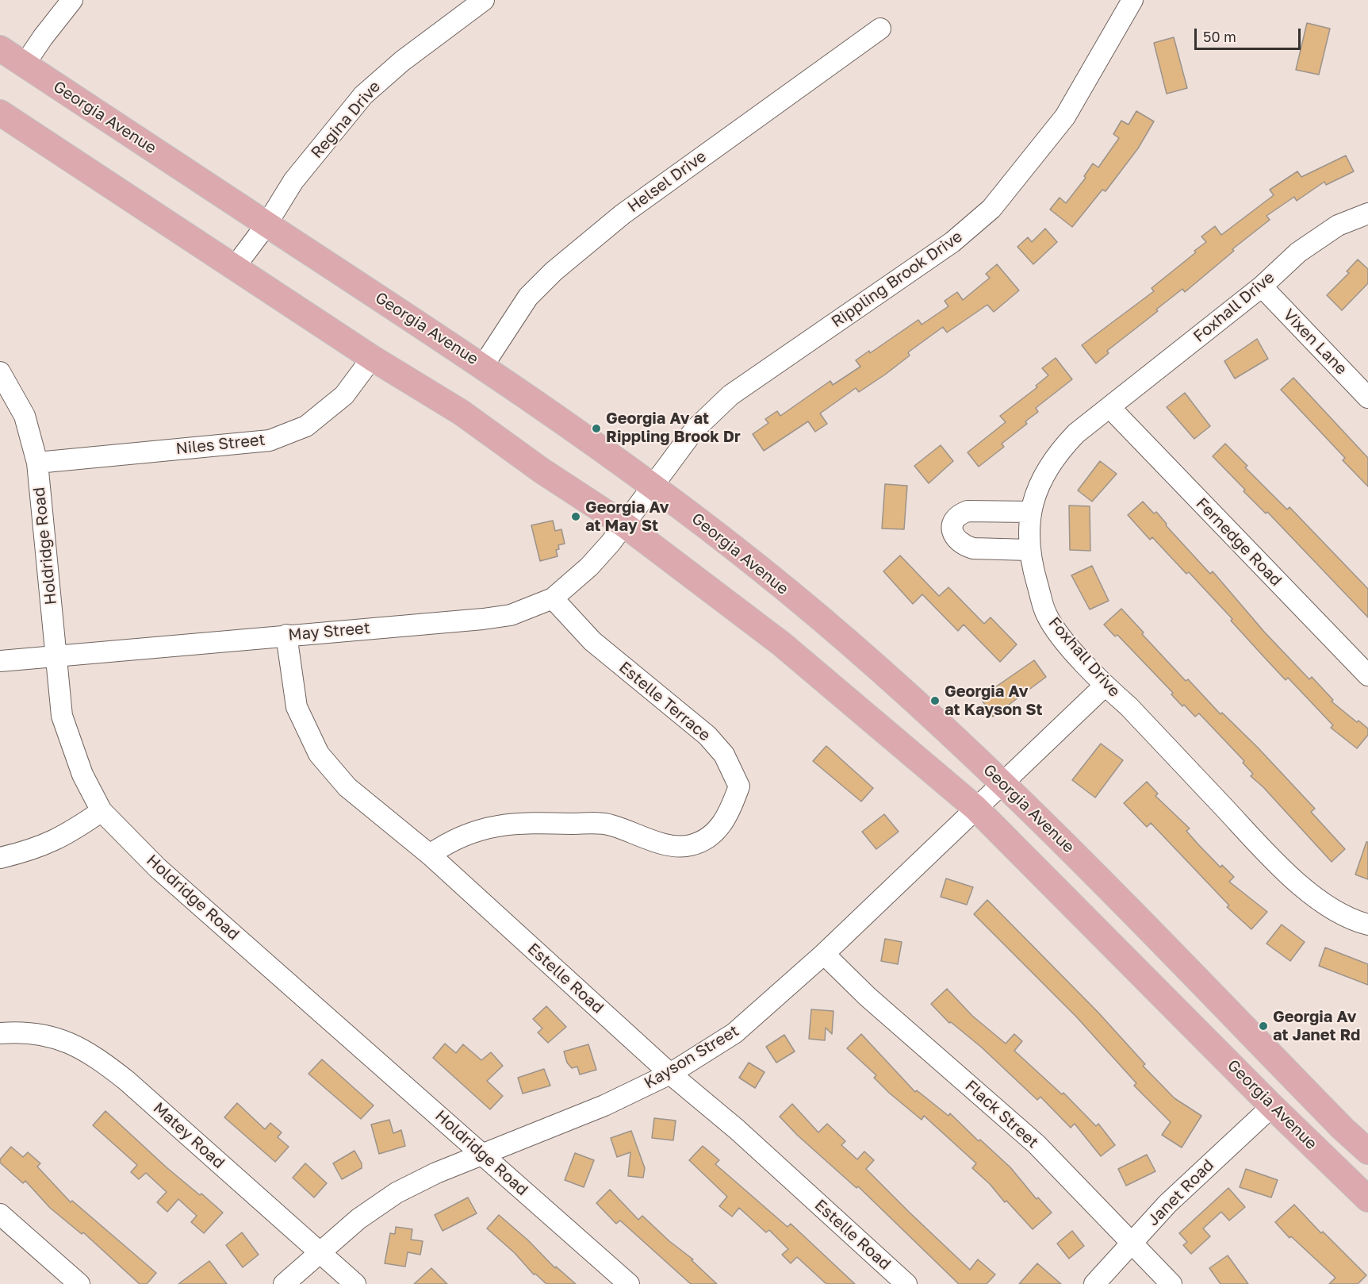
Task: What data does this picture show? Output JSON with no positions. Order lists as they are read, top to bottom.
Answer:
{
  "streets": {
    "main road": ["Georgia Avenue"],
    "street": [
      "Regina Drive",
      "Helsel Drive",
      "Rippling Brook Drive",
      "Foxhall Drive",
      "Vixen Lane",
      "Niles Street",
      "Fernedge Road",
      "Holdridge Road",
      "May Street",
      "Estelle Terrace",
      "Estelle Road",
      "Kayson Street",
      "Flack Street",
      "Matey Road",
      "Janet Road"
    ]
  },
  "crossings": [
    ["Georgia Avenue", "Regina Drive"],
    ["Georgia Avenue", "Helsel Drive"],
    ["Georgia Avenue", "Rippling Brook Drive"],
    ["Georgia Avenue", "Niles Street"],
    ["Georgia Avenue", "May Street"],
    ["Georgia Avenue", "Kayson Street"],
    ["Georgia Avenue", "Janet Road"],
    ["Rippling Brook Drive", "May Street"],
    ["Foxhall Drive", "Vixen Lane"],
    ["Foxhall Drive", "Fernedge Road"],
    ["Foxhall Drive", "Kayson Street"],
    ["Niles Street", "Holdridge Road"],
    ["Holdridge Road", "May Street"],
    ["Holdridge Road", "Kayson Street"],
    ["May Street", "Estelle Terrace"],
    ["May Street", "Estelle Road"],
    ["Estelle Terrace", "Estelle Road"],
    ["Estelle Road", "Kayson Street"],
    ["Kayson Street", "Flack Street"],
    ["Kayson Street", "Matey Road"],
    ["Flack Street", "Janet Road"]
  ],
  "places": [
    "Georgia Av at Rippling Brook Dr",
    "Georgia Av at May St",
    "Georgia Av at Kayson St",
    "Georgia Av at Janet Rd"
  ],
  "scale_bar": "50 m"
}
